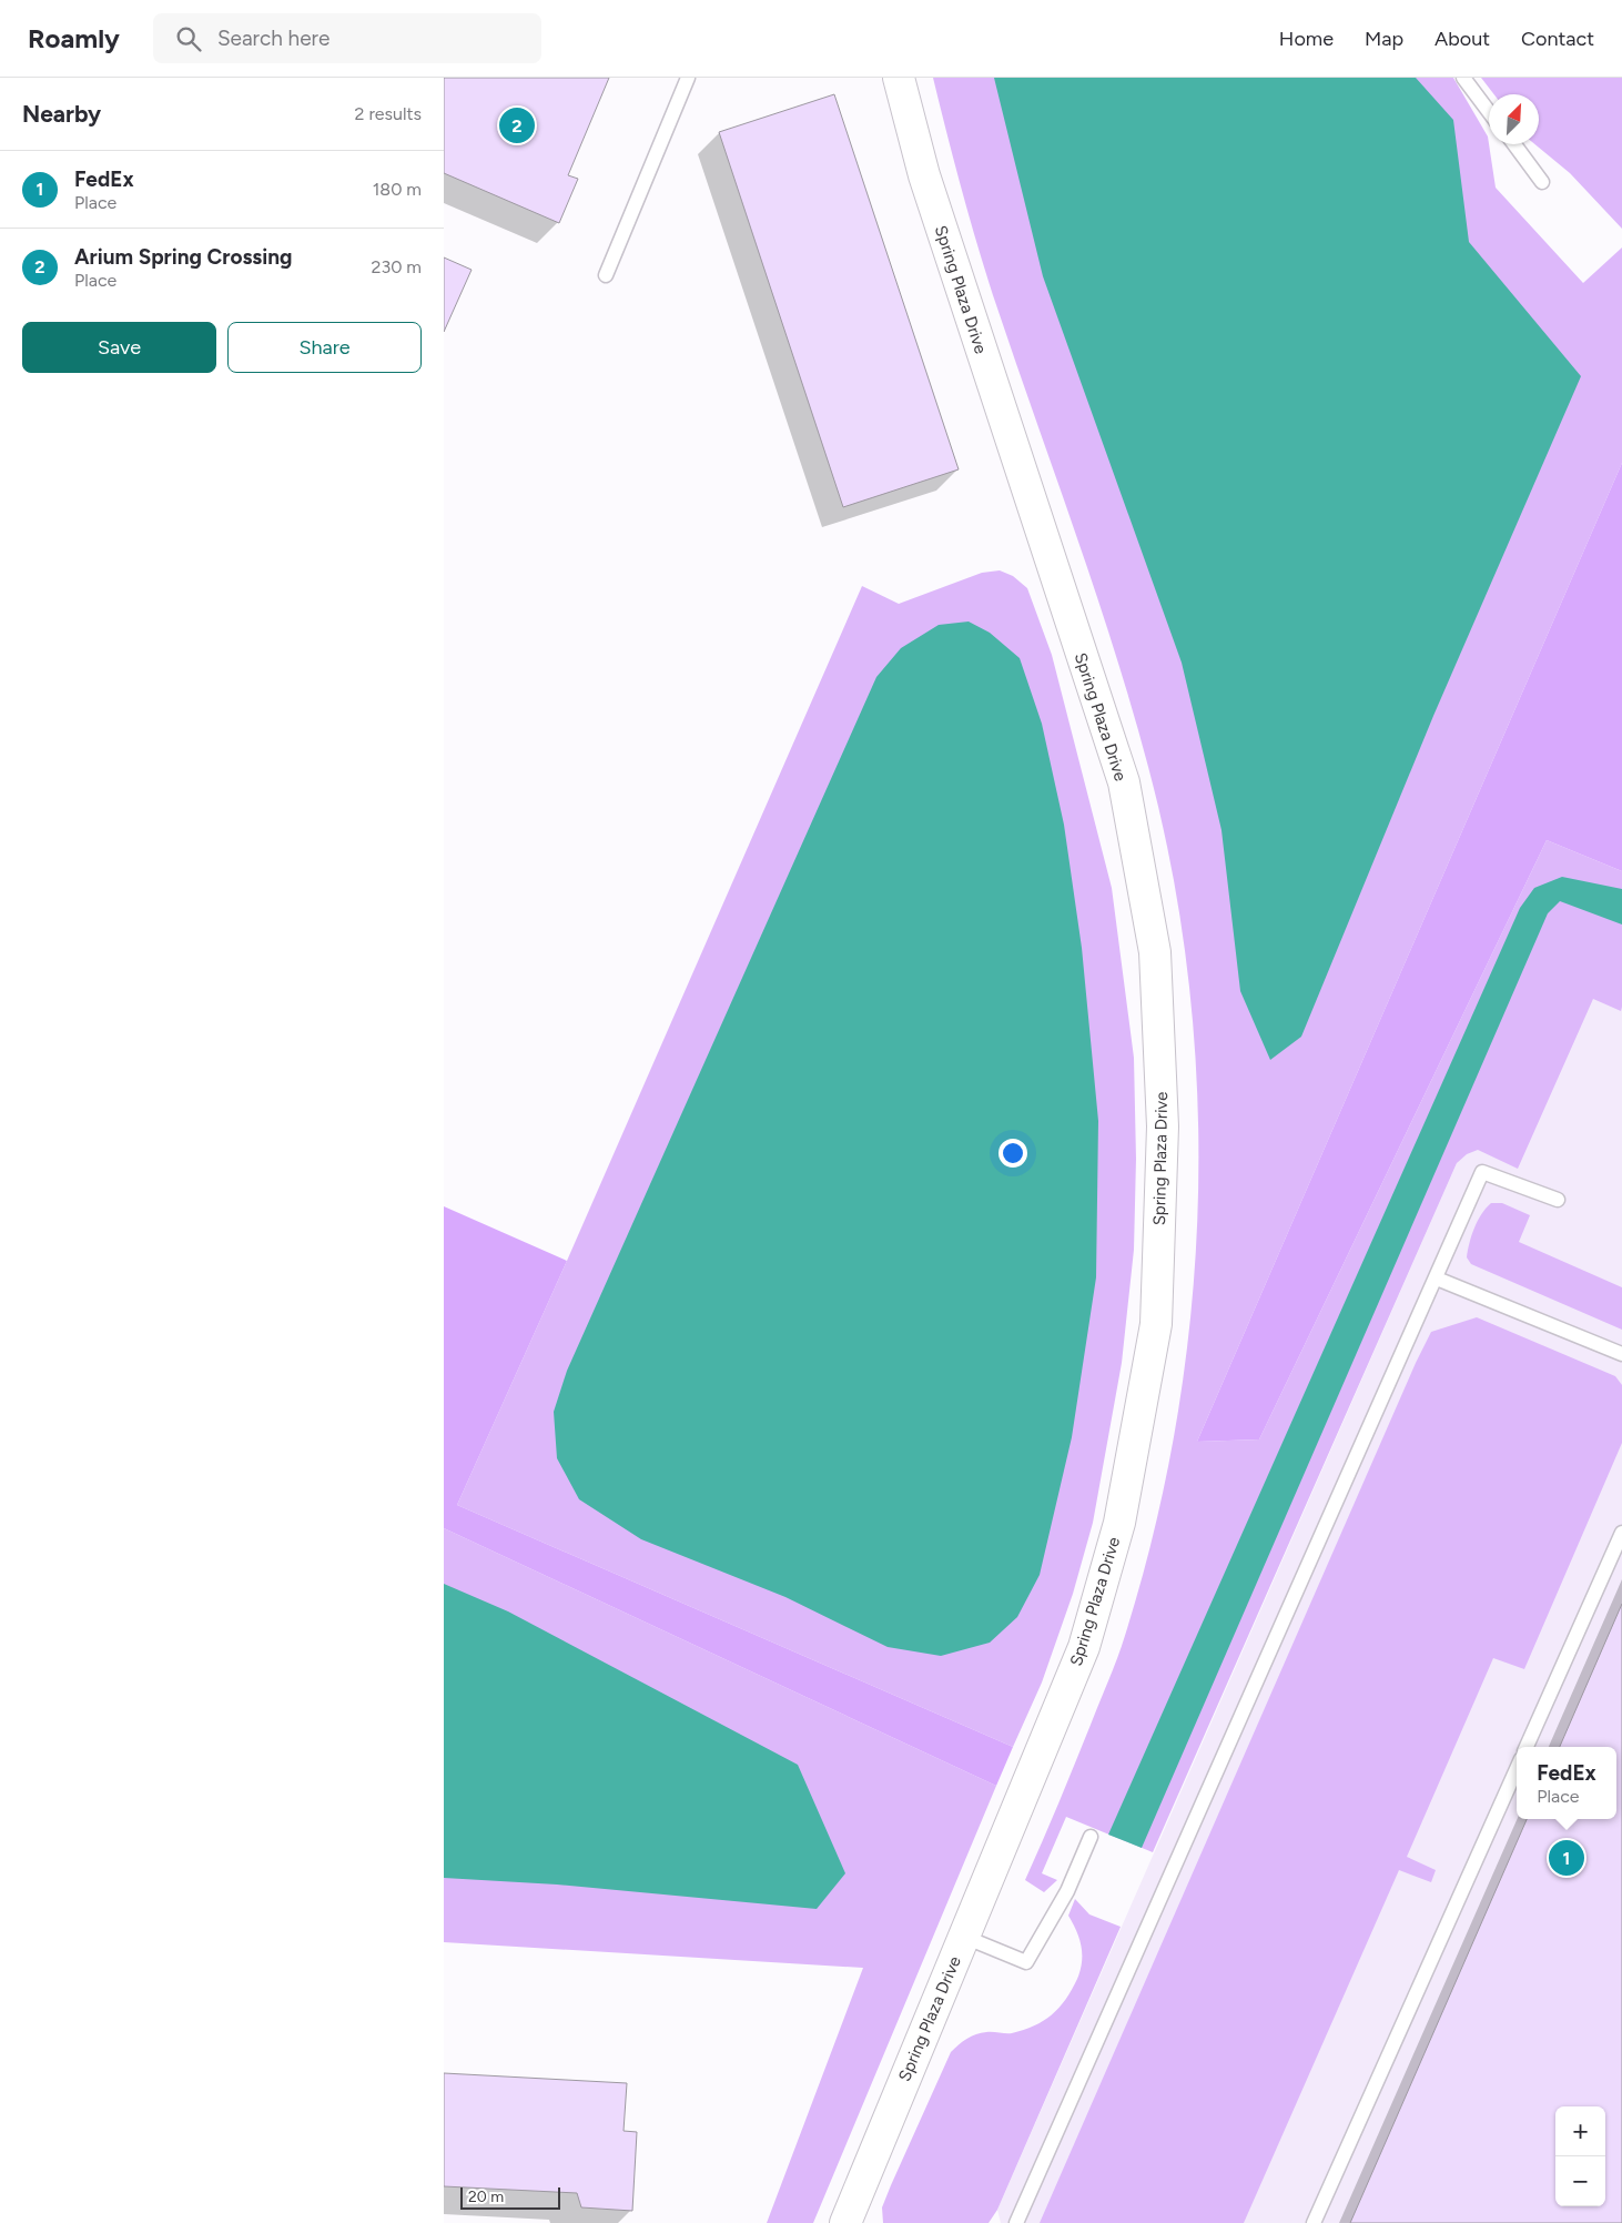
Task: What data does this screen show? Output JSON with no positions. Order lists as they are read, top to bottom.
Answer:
{
  "streets": {
    "street": ["Spring Plaza Drive"]
  },
  "scale_bar": "20 m",
  "north": "top right",
  "page": {
    "header": "Roamly",
    "search": "Search here",
    "nav": [
      "Home",
      "Map",
      "About",
      "Contact"
    ],
    "heading": ["Nearby", "2 results"],
    "pins": ["2", "1"],
    "list": [
      {
        "mark": "1",
        "name": "FedEx",
        "note": "Place",
        "value": "180 m"
      },
      {
        "mark": "2",
        "name": "Arium Spring Crossing",
        "note": "Place",
        "value": "230 m"
      }
    ],
    "buttons": ["Save", "Share"],
    "popup": ["FedEx", "Place"],
    "map_buttons": ["+", "−"],
    "scale": "20 m"
  }
}
